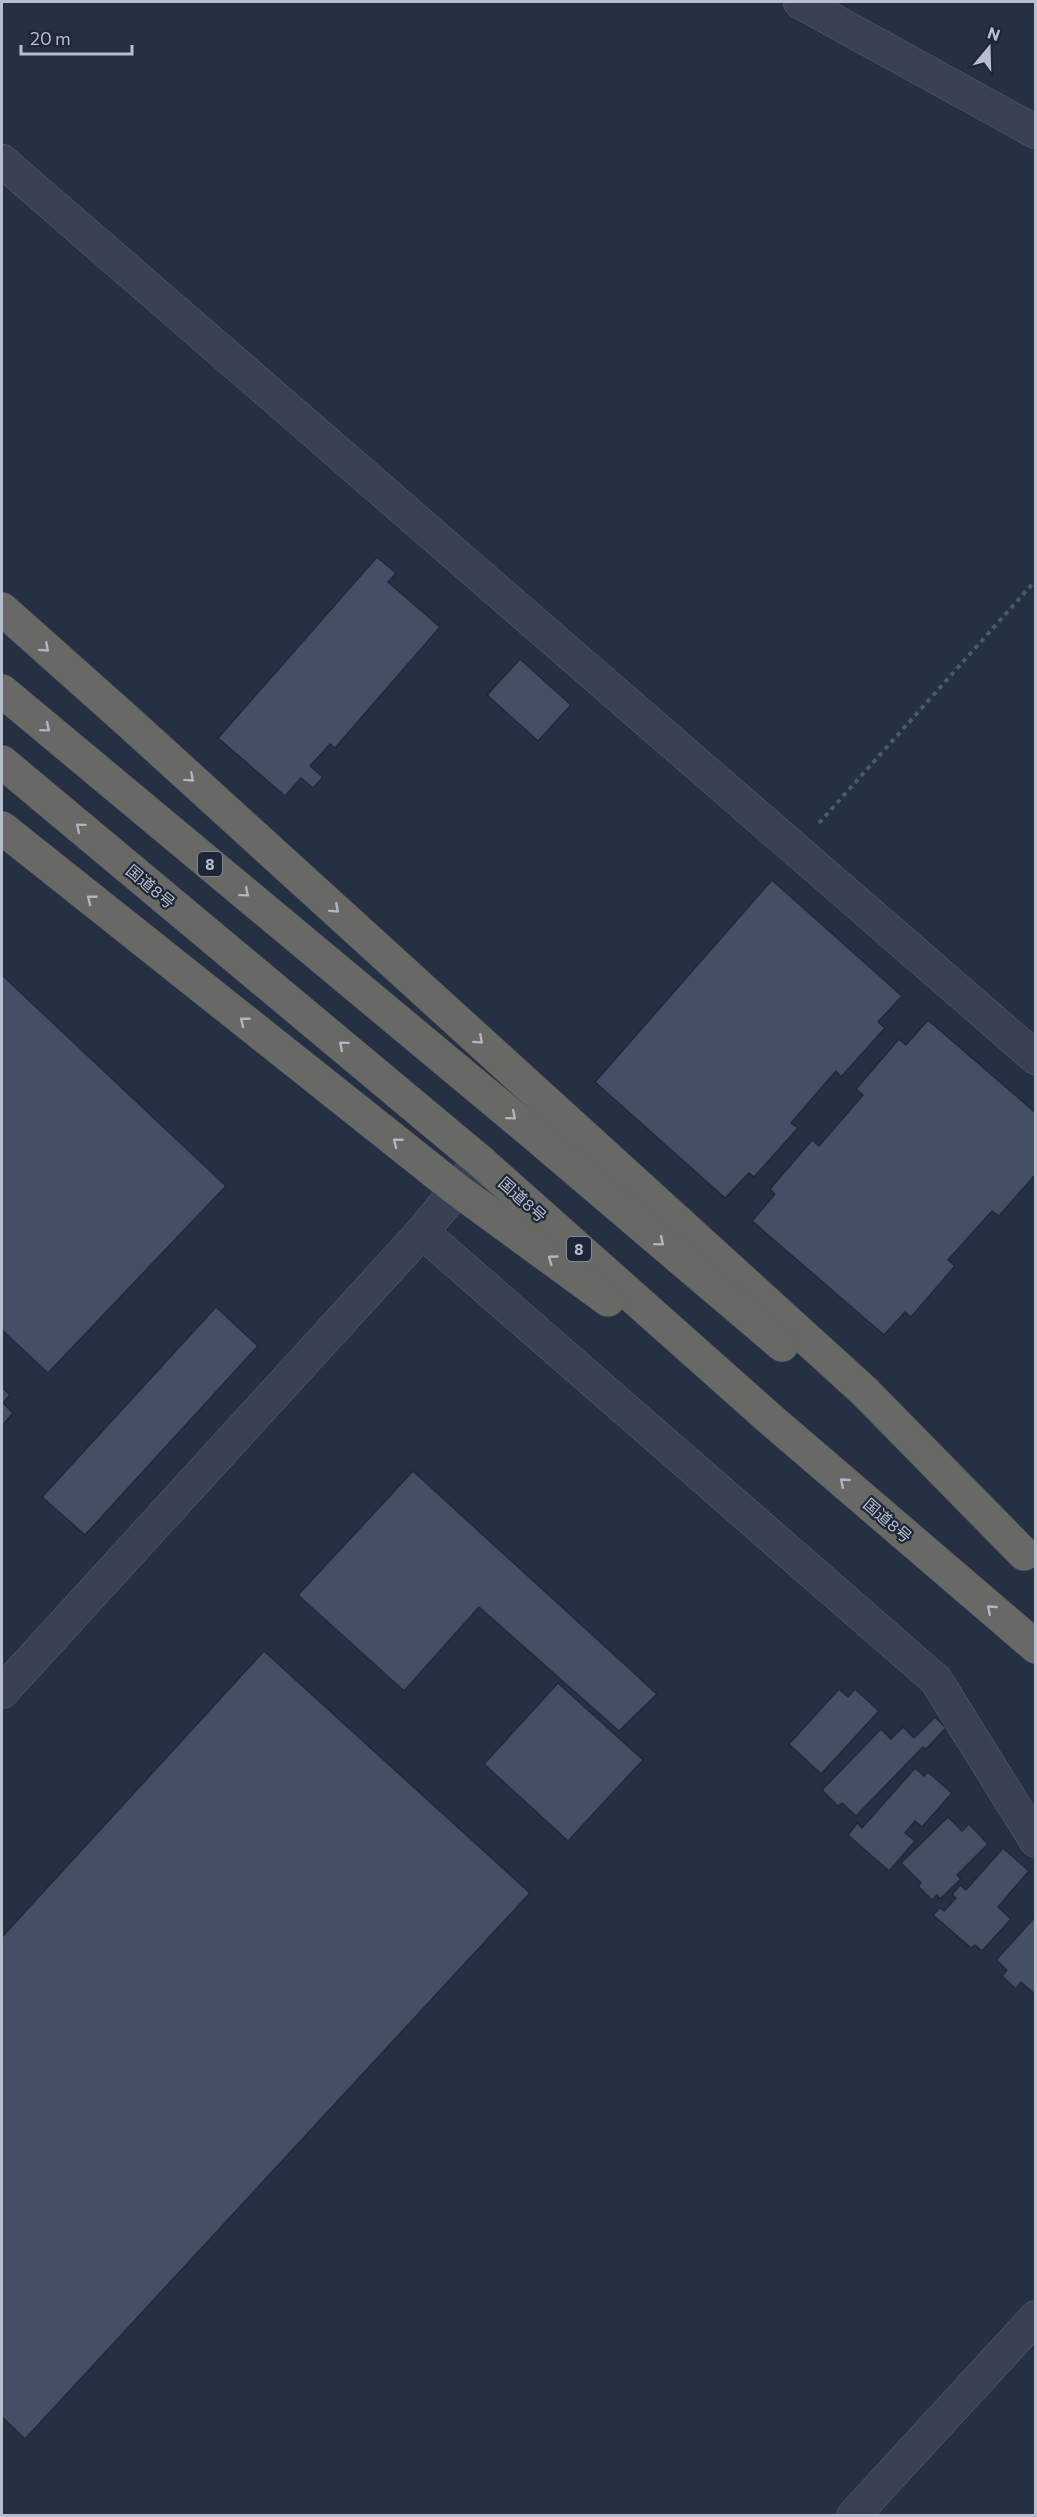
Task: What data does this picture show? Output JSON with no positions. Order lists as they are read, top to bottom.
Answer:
{
  "streets": {
    "highway": ["8", "国道8号"]
  },
  "scale_bar": "20 m",
  "north": "top"
}
